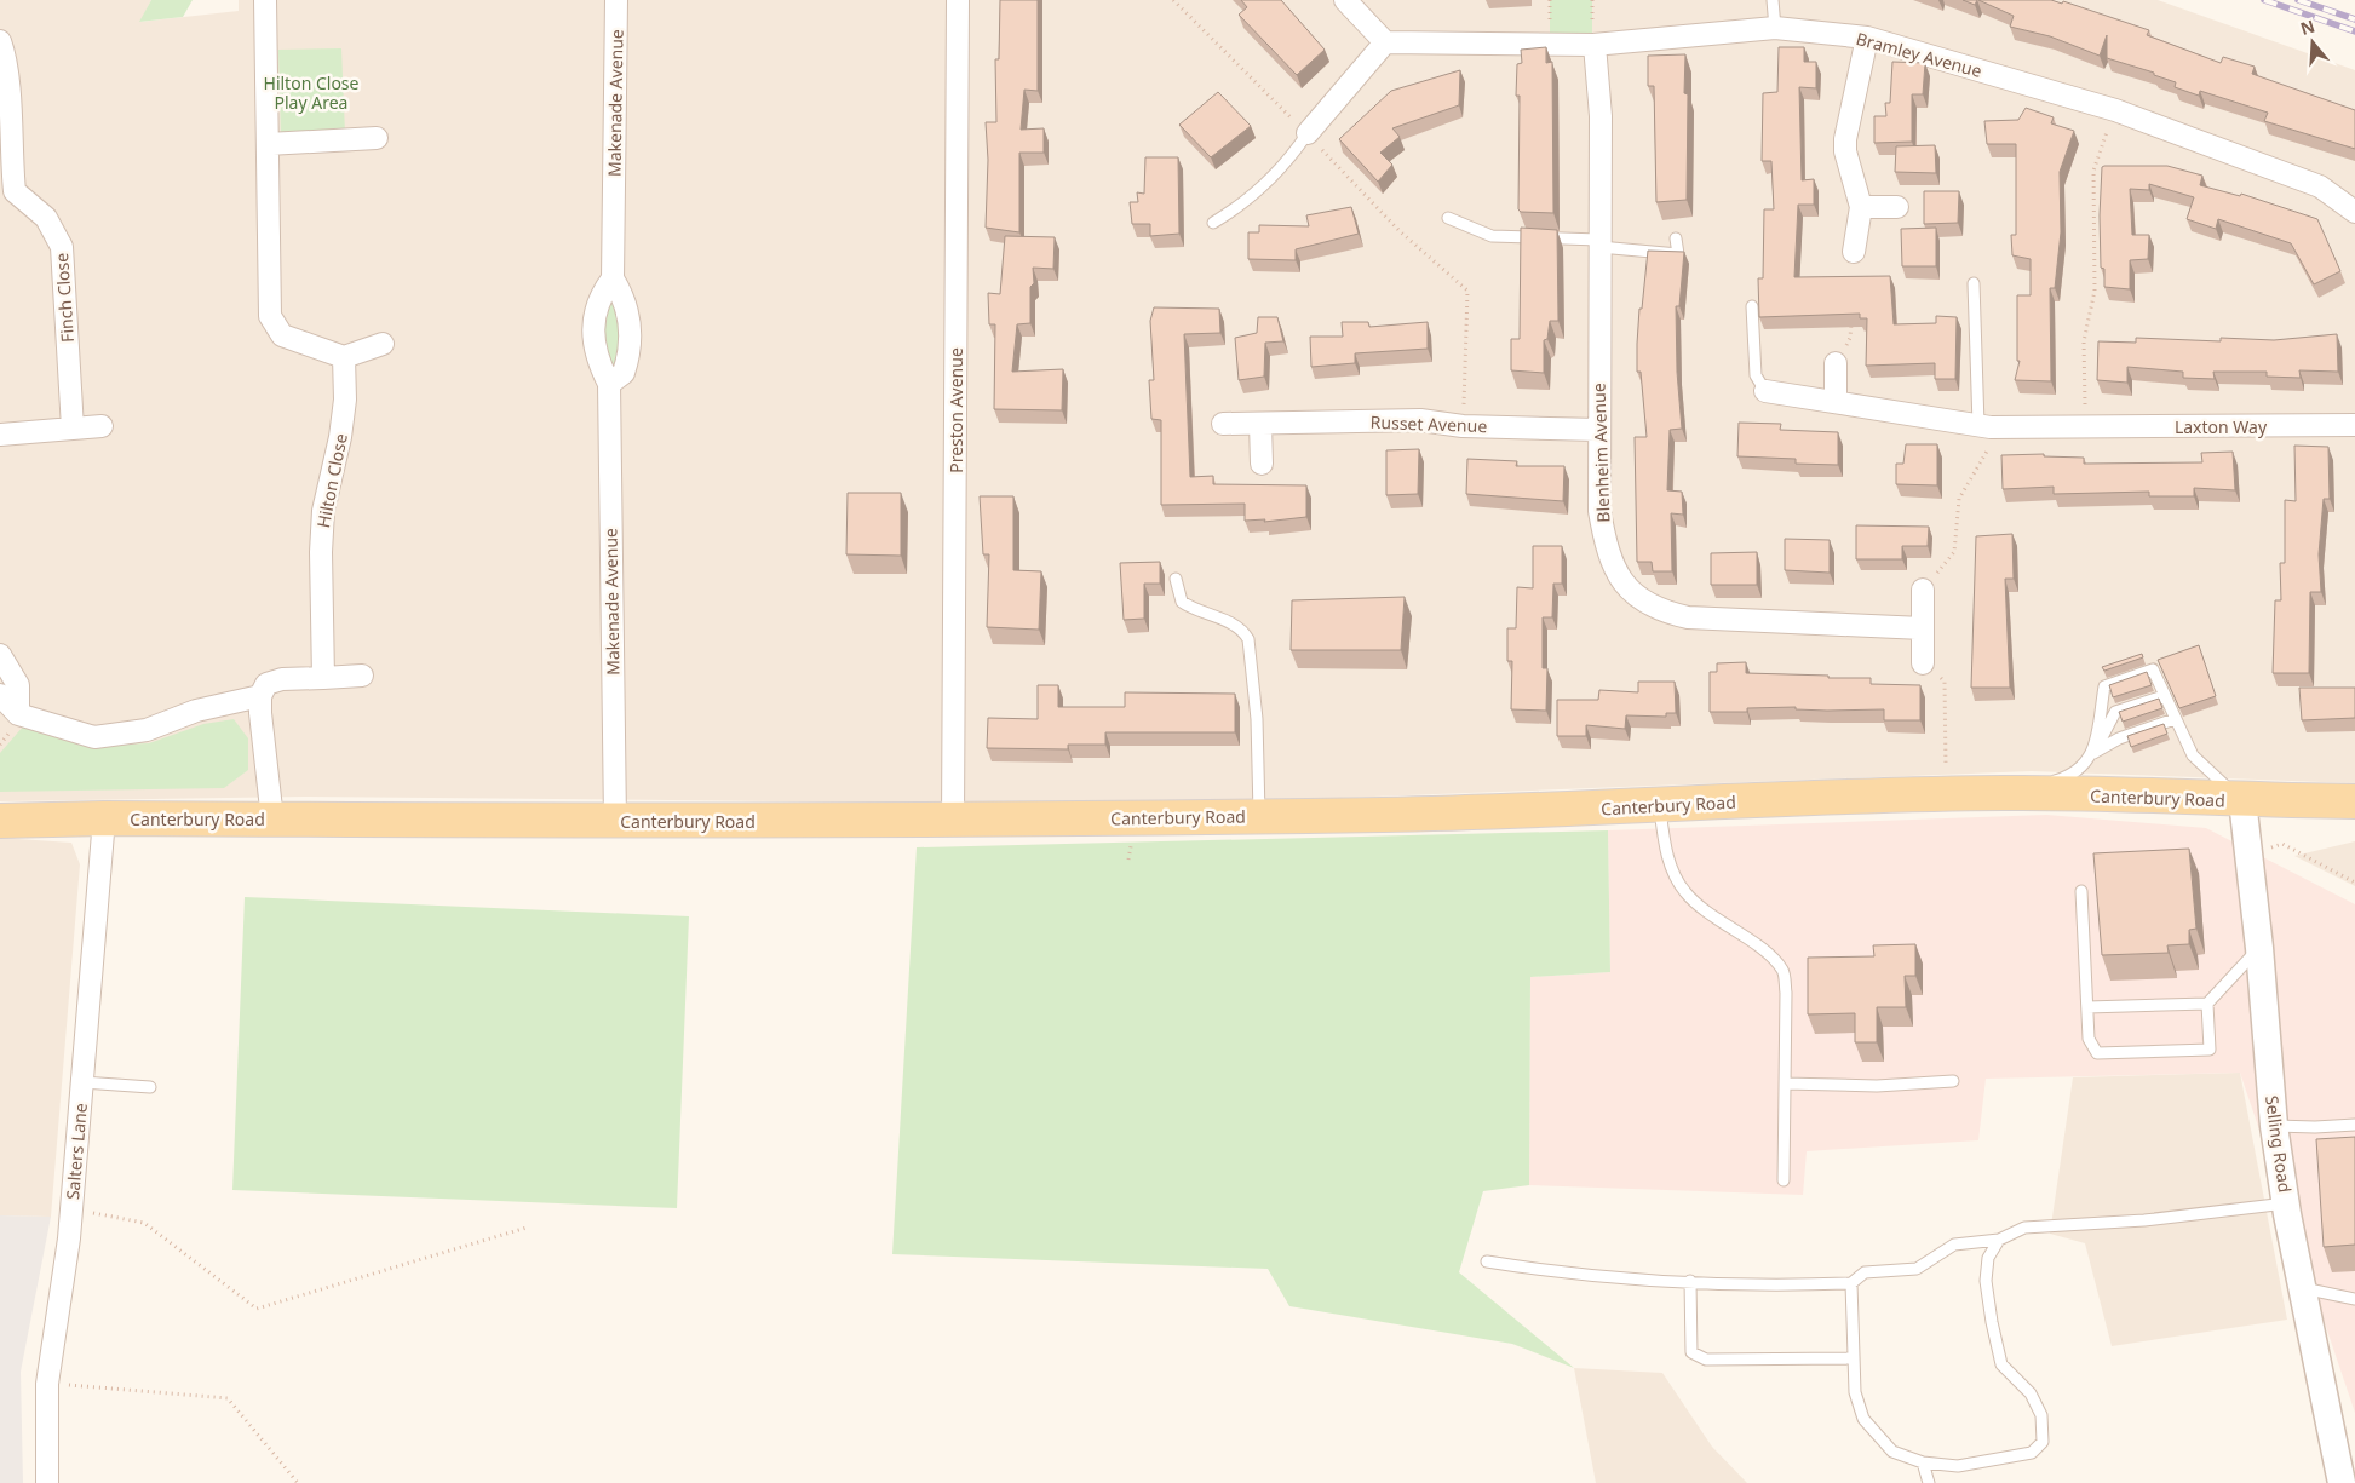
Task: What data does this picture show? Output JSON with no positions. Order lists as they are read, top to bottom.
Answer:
{
  "streets": {
    "main road": ["Canterbury Road"],
    "street": [
      "Bramley Avenue",
      "Makenade Avenue",
      "Finch Close",
      "Preston Avenue",
      "Russet Avenue",
      "Laxton Way",
      "Blenheim Avenue",
      "Hilton Close",
      "Selling Road",
      "Salters Lane"
    ]
  },
  "crossings": [
    ["Bramley Avenue", "Blenheim Avenue"],
    ["Makenade Avenue", "Canterbury Road"],
    ["Preston Avenue", "Canterbury Road"],
    ["Russet Avenue", "Blenheim Avenue"],
    ["Canterbury Road", "Selling Road"],
    ["Canterbury Road", "Salters Lane"]
  ],
  "parks": ["Hilton Close Play Area"],
  "north": "top"
}
